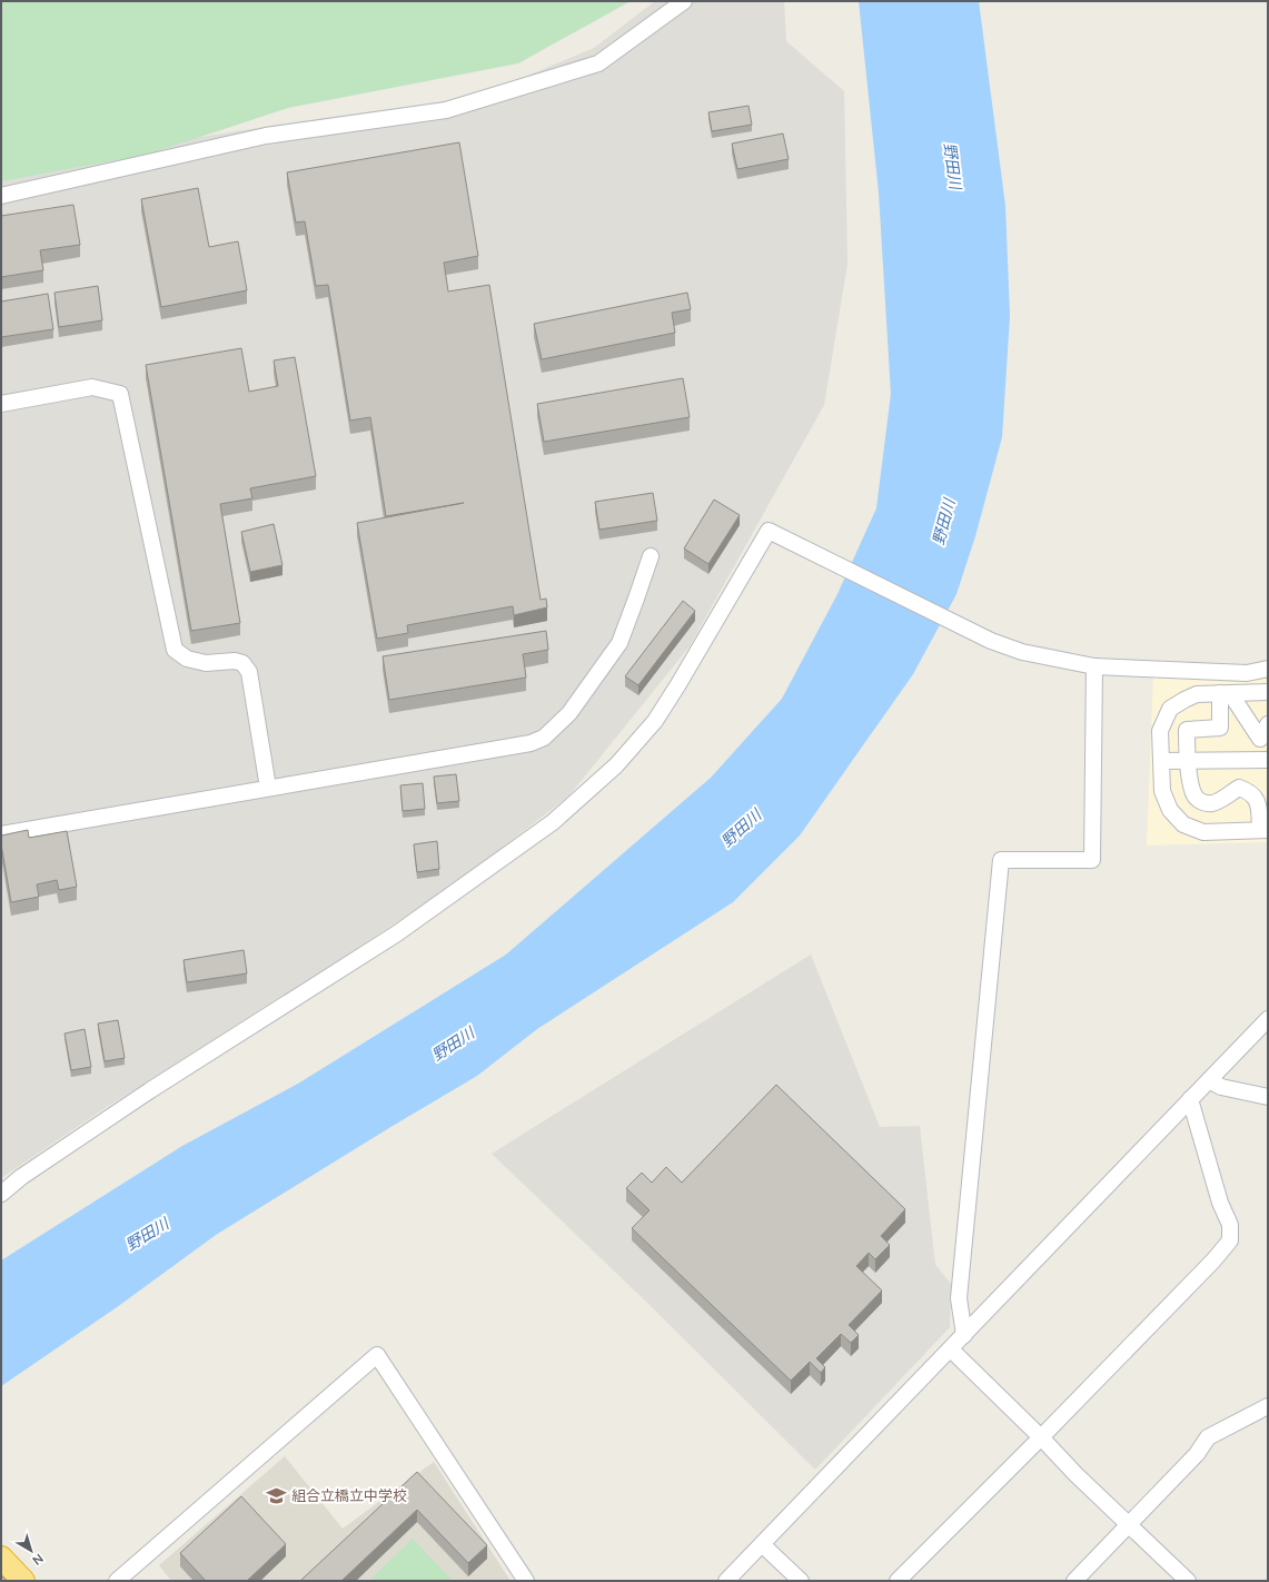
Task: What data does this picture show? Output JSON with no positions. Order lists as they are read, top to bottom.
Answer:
{
  "water": ["野田川"],
  "places": {
    "school or university": ["組合立橋立中学校"]
  },
  "north": "bottom right"
}
